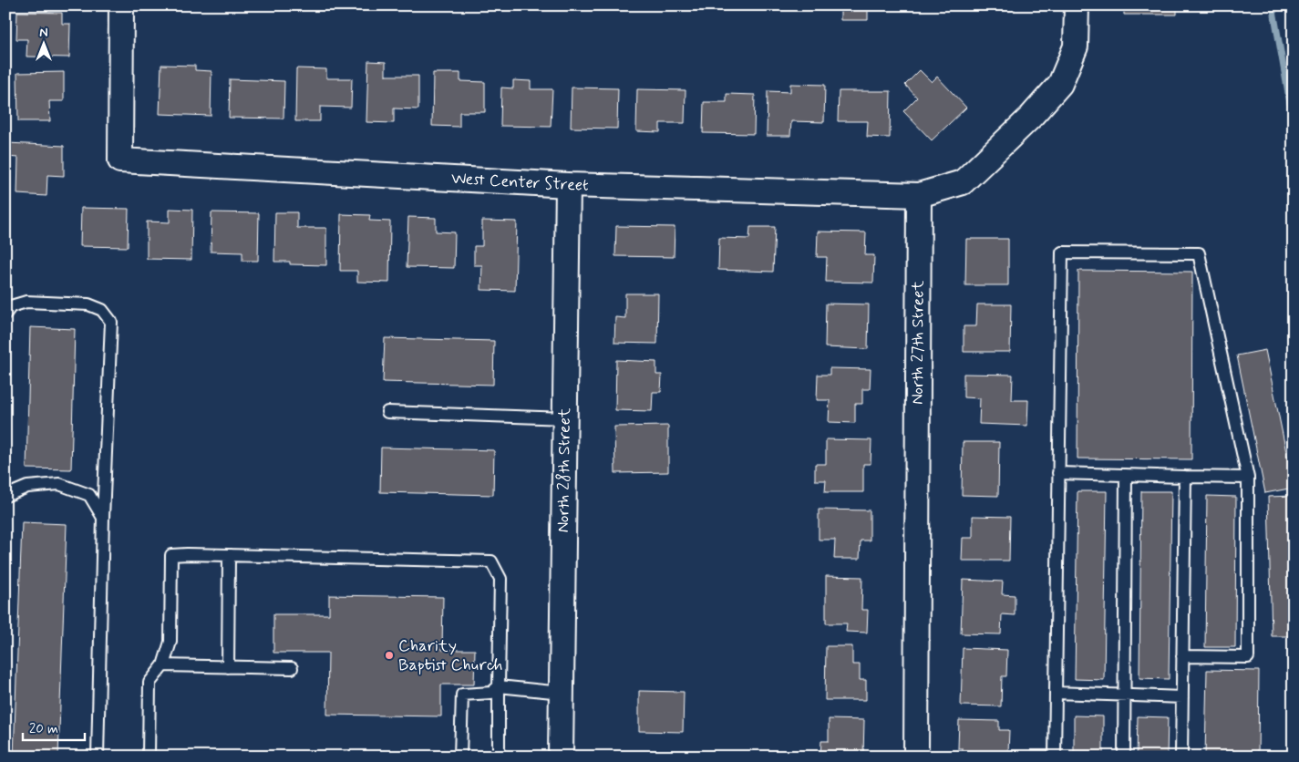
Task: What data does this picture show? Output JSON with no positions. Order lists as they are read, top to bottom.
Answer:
{
  "streets": {
    "street": ["West Center Street", "North 27th Street", "North 28th Street"]
  },
  "crossings": [
    ["West Center Street", "North 27th Street"],
    ["West Center Street", "North 28th Street"]
  ],
  "places": ["Charity Baptist Church"],
  "scale_bar": "20 m",
  "north": "top"
}
